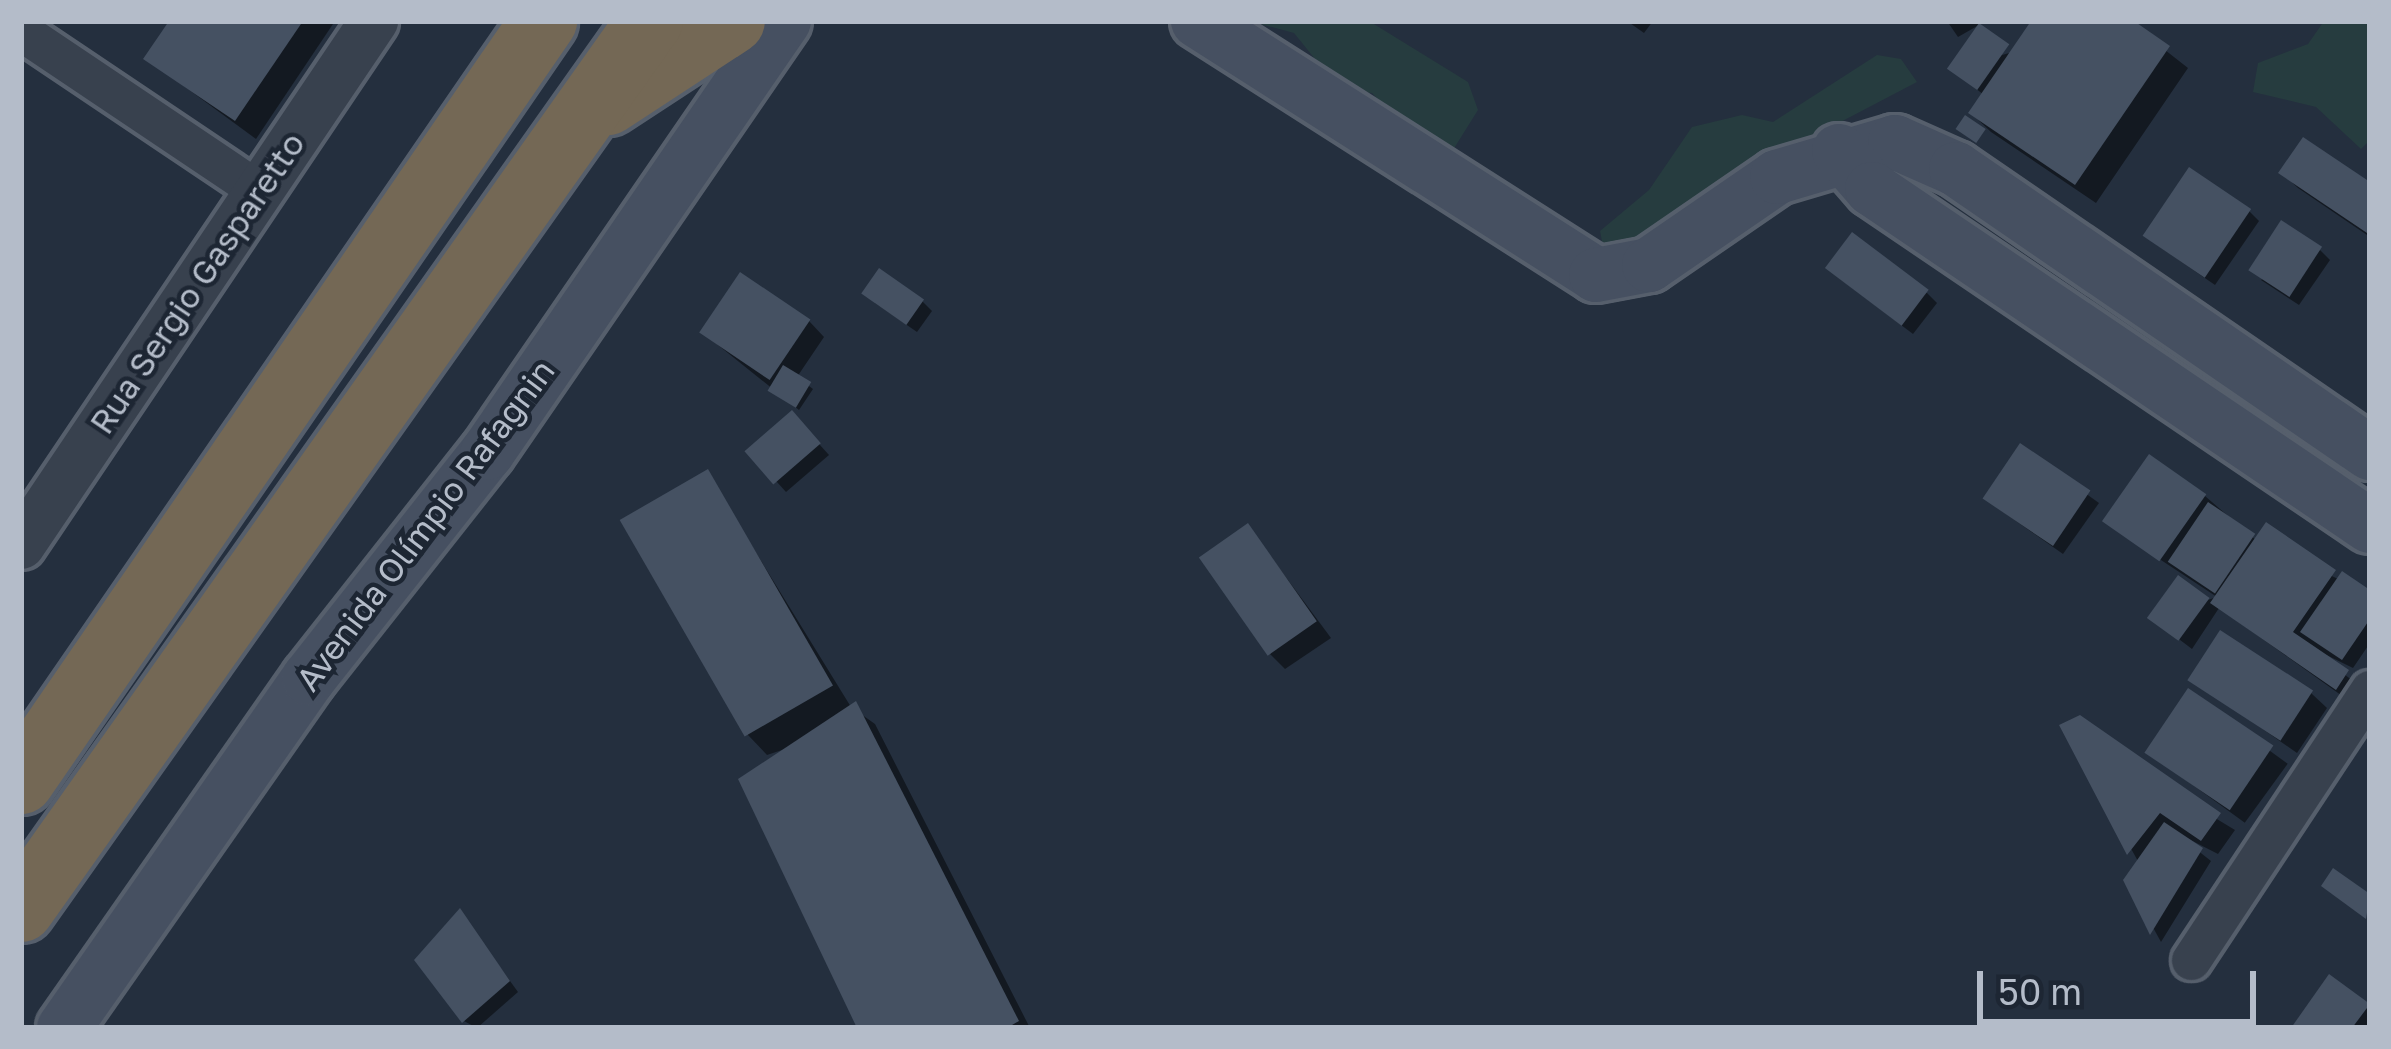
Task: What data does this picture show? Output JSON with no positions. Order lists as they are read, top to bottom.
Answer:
{
  "streets": {
    "main road": ["Avenida Olímpio Rafagnin"],
    "street": ["Rua Sergio Gasparetto"]
  },
  "scale_bar": "50 m"
}
